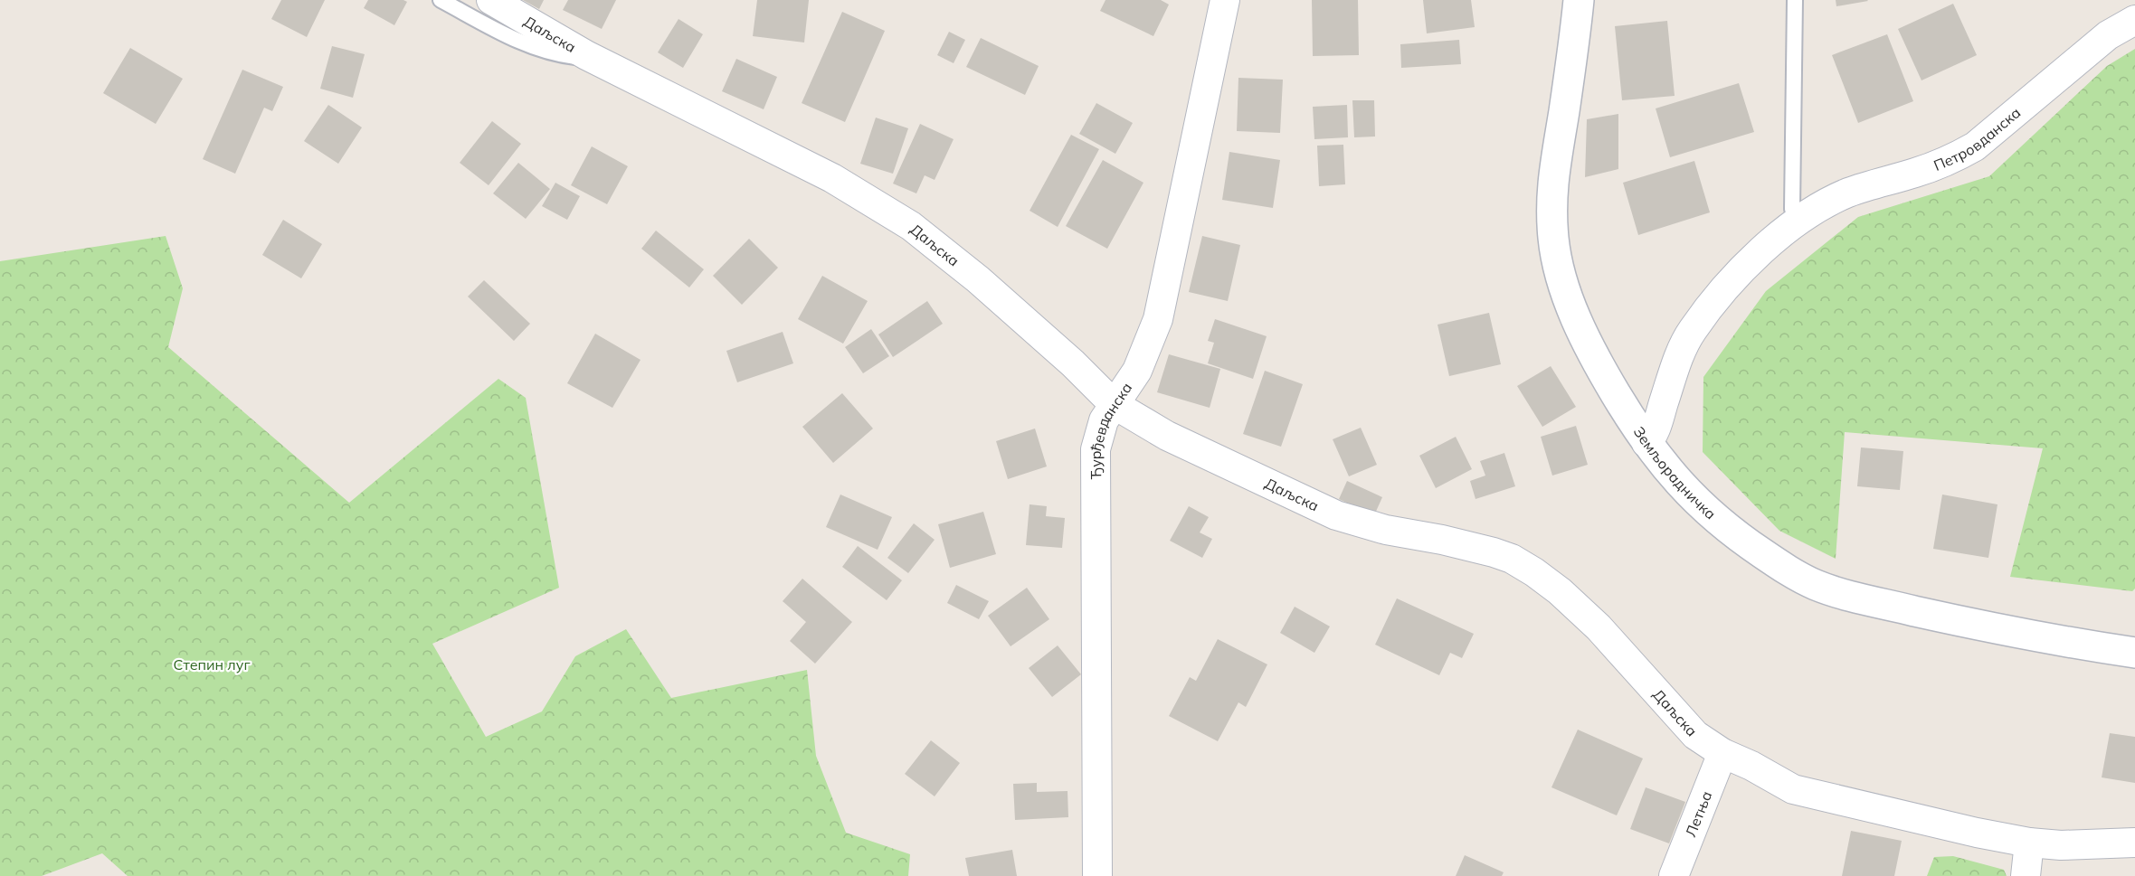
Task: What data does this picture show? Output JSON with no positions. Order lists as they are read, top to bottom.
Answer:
{
  "streets": {
    "street": [
      "Даљска",
      "Петровданска",
      "Ђурђевданска",
      "Земљорадничка",
      "Летња"
    ]
  },
  "crossings": [
    ["Даљска", "Ђурђевданска"],
    ["Даљска", "Летња"],
    ["Петровданска", "Земљорадничка"]
  ],
  "parks": ["Степин луг"]
}
